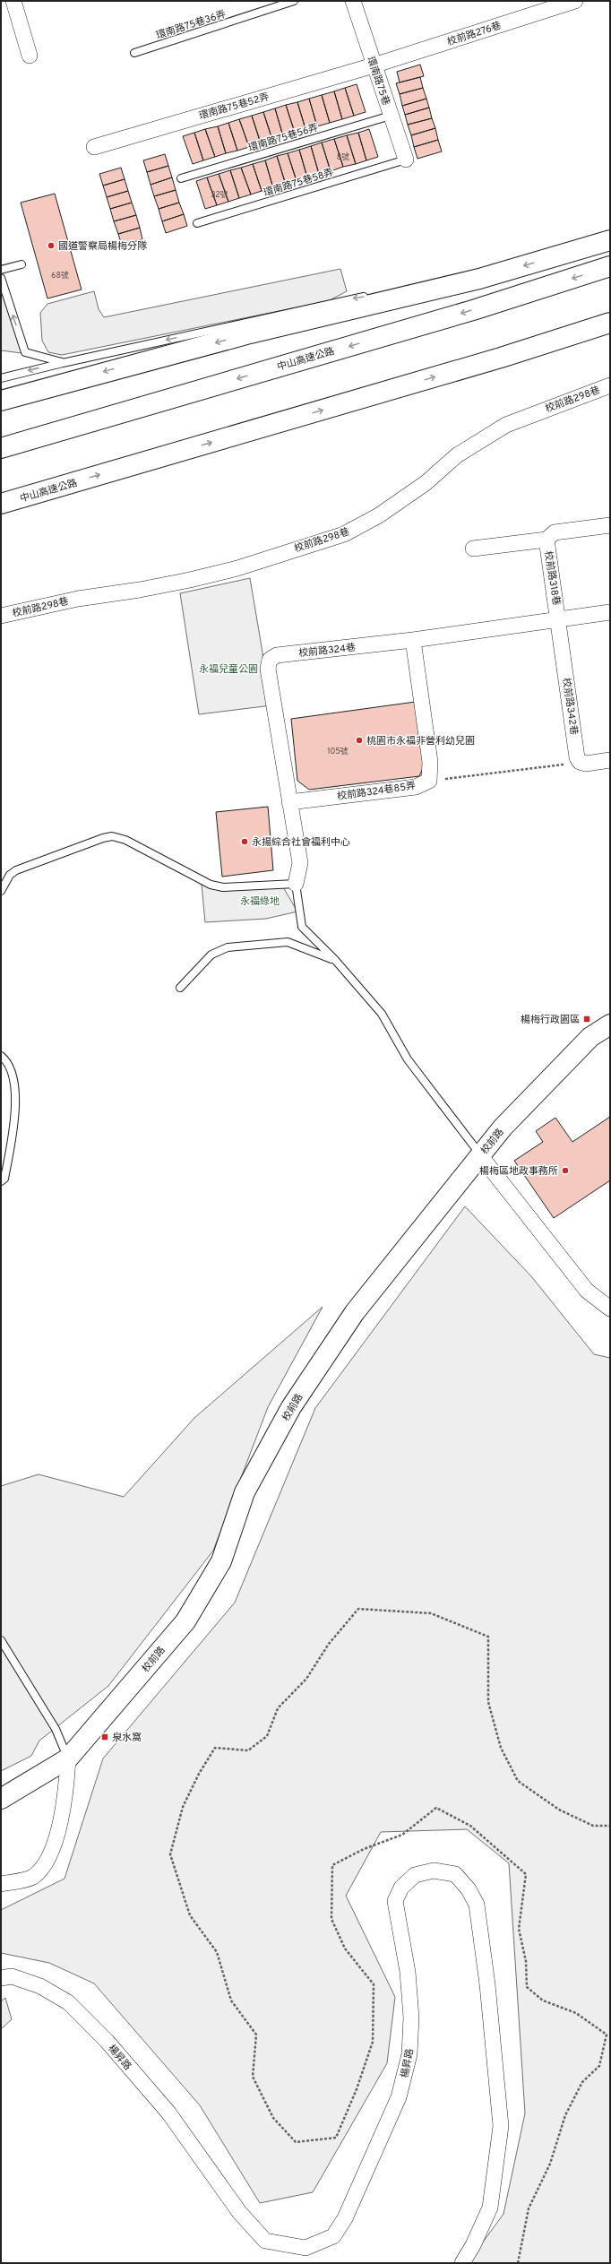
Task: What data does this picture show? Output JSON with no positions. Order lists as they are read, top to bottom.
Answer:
{
  "streets": {
    "main road": ["中山高速公路", "校前路"],
    "street": [
      "校前路276巷",
      "環南路75巷",
      "環南路75巷52弄",
      "校前路298巷",
      "校前路318巷",
      "校前路324巷",
      "校前路342巷",
      "校前路324巷85弄",
      "楊昇路"
    ],
    "lane": ["環南路75巷36弄", "環南路75巷56弄", "環南路75巷58弄"]
  },
  "crossings": [
    ["校前路276巷", "環南路75巷"],
    ["校前路276巷", "環南路75巷52弄"],
    ["環南路75巷", "環南路75巷52弄"],
    ["環南路75巷", "環南路75巷56弄"],
    ["環南路75巷", "環南路75巷58弄"],
    ["校前路318巷", "校前路324巷"],
    ["校前路318巷", "校前路342巷"],
    ["校前路324巷", "校前路342巷"],
    ["校前路324巷", "校前路324巷85弄"]
  ],
  "parks": ["永福兒童公園", "永福綠地"],
  "places": {
    "other": [
      "國道警察局楊梅分隊",
      "桃園市永福非營利幼兒園",
      "永揚綜合社會福利中心",
      "楊梅區地政事務所"
    ],
    "transit": ["楊梅行政園區", "泉水窩"]
  },
  "house_numbers": [
    "8號",
    "32號",
    "68號",
    "105號"
  ]
}
